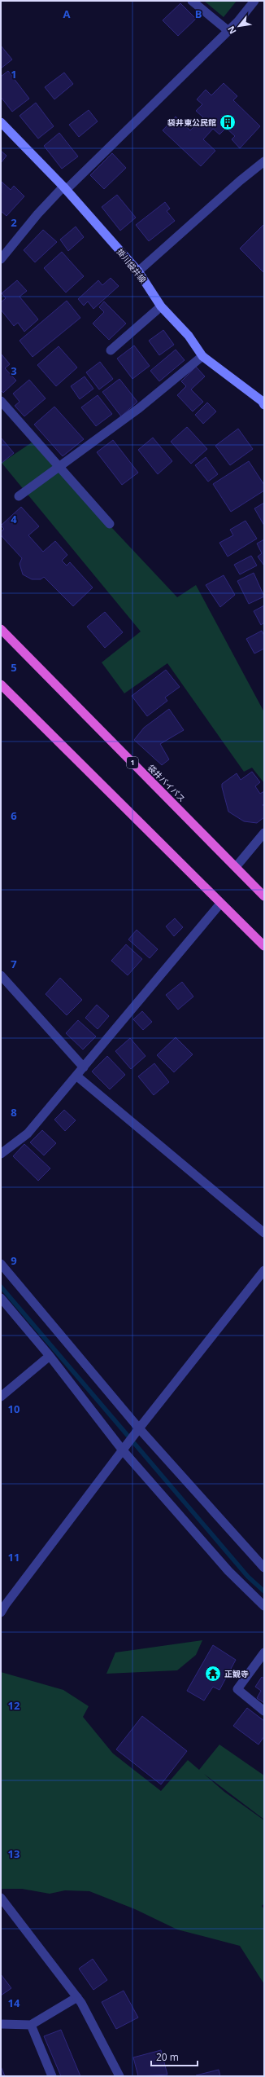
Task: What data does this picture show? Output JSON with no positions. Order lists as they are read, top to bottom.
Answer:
{
  "streets": {
    "highway": ["1", "袋井バイパス"],
    "main road": ["掛川袋井線"]
  },
  "places": {
    "building": ["袋井東公民館"],
    "temple": ["正観寺"]
  },
  "scale_bar": "20 m",
  "north": "bottom left",
  "grid": {
    "columns": ["A", "B"],
    "rows": [
      "1",
      "2",
      "3",
      "4",
      "5",
      "6",
      "7",
      "8",
      "9",
      "10",
      "11",
      "12",
      "13",
      "14"
    ]
  }
}
